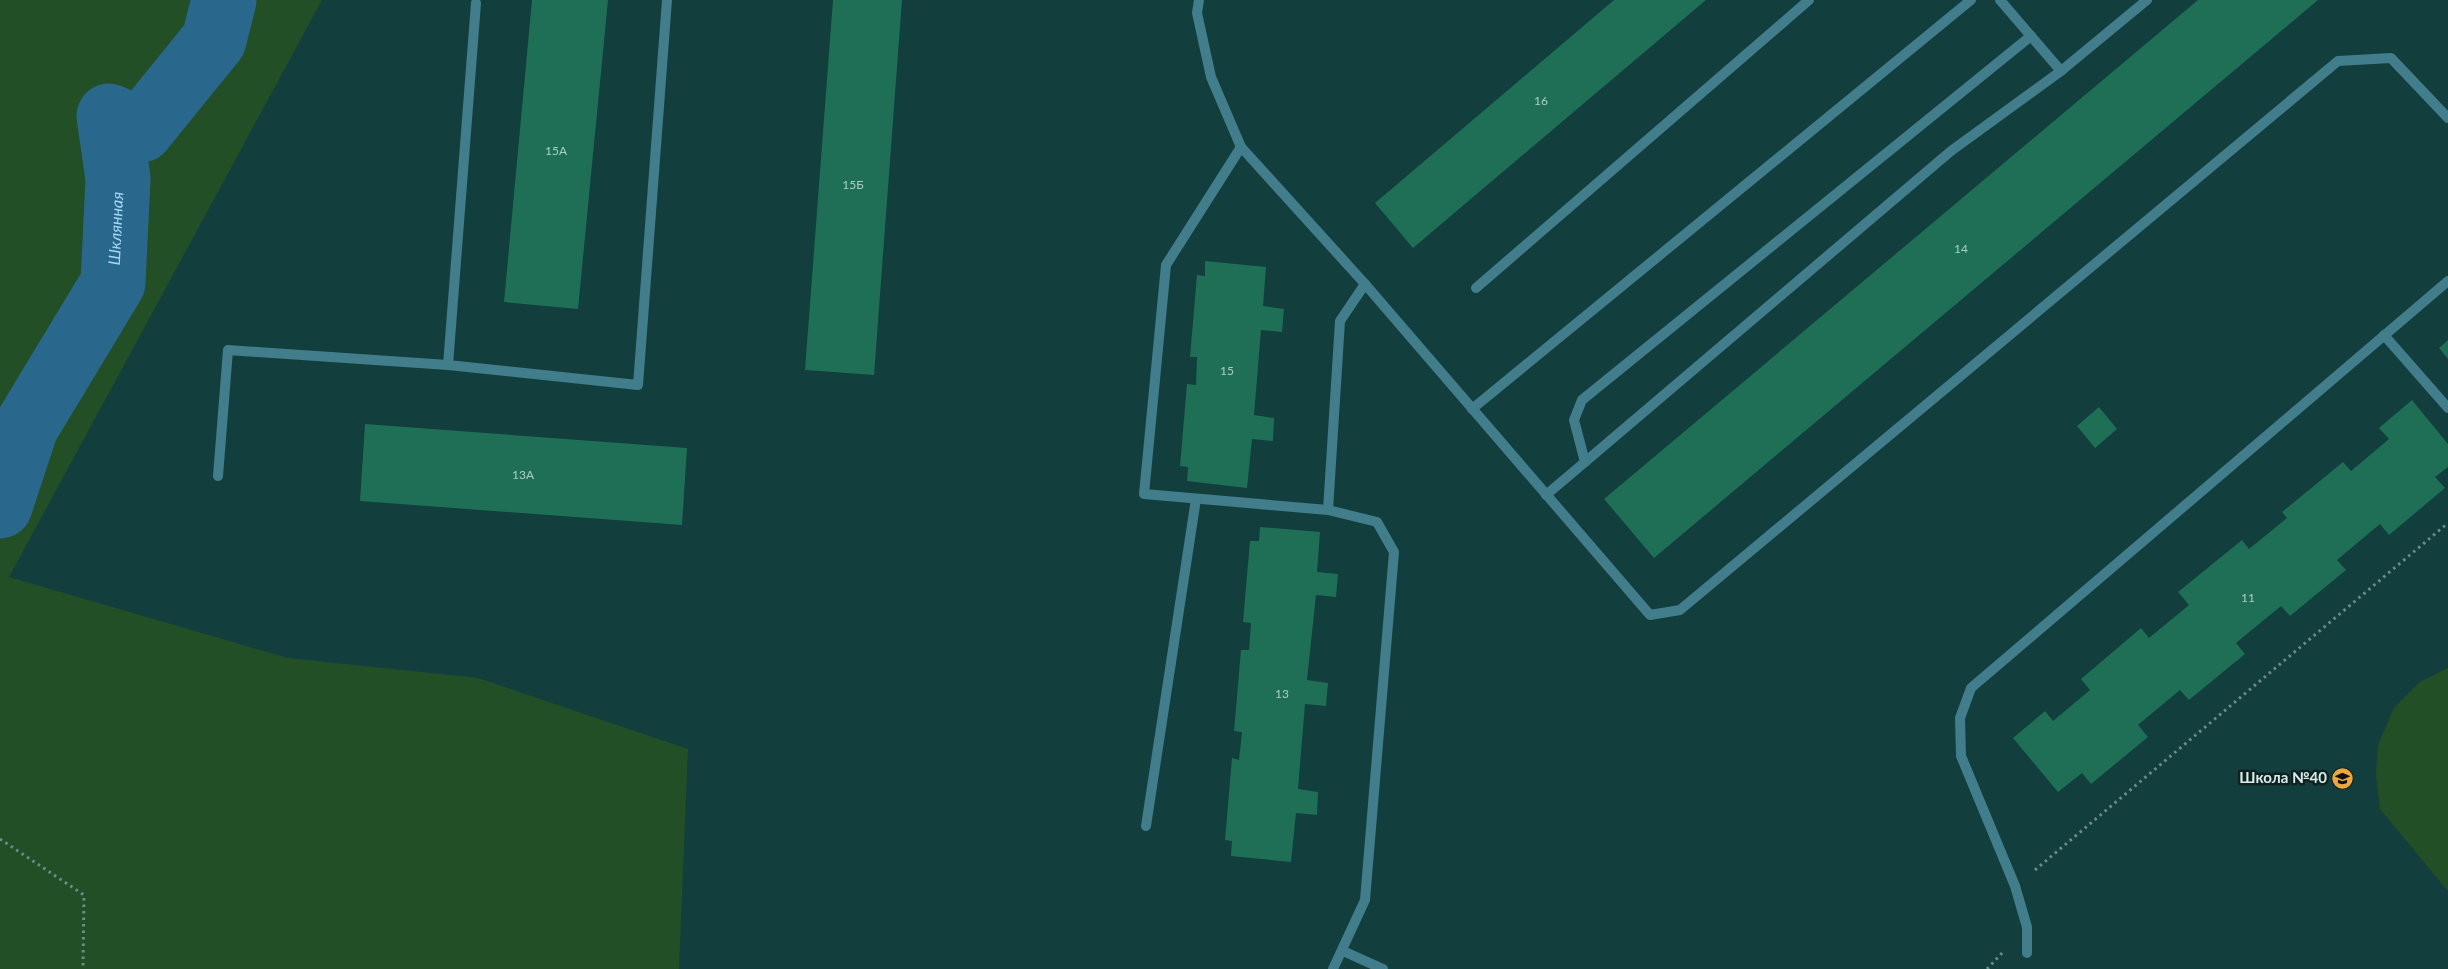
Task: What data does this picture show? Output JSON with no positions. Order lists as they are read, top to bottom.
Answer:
{
  "water": ["Шклянная"],
  "places": {
    "school or university": ["Школа №40"]
  },
  "house_numbers": [
    "16",
    "15А",
    "15Б",
    "14",
    "15",
    "13А",
    "11",
    "13"
  ]
}
